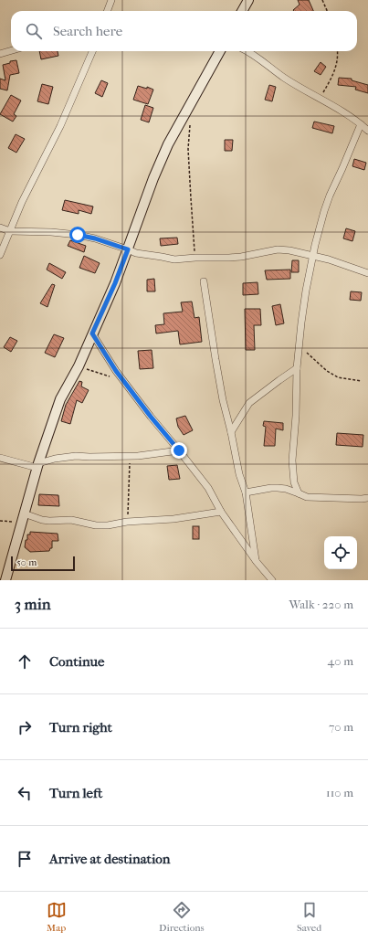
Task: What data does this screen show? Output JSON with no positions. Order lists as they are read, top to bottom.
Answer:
{
  "scale_bar": "50 m",
  "page": {
    "search": "Search here",
    "scale": "50 m",
    "heading": ["3 min", "Walk · 220 m"],
    "list": [
      ["Continue", "40 m"],
      ["Turn right", "70 m"],
      ["Turn left", "110 m"],
      "Arrive at destination"
    ],
    "nav": ["Map", "Directions", "Saved"]
  }
}
